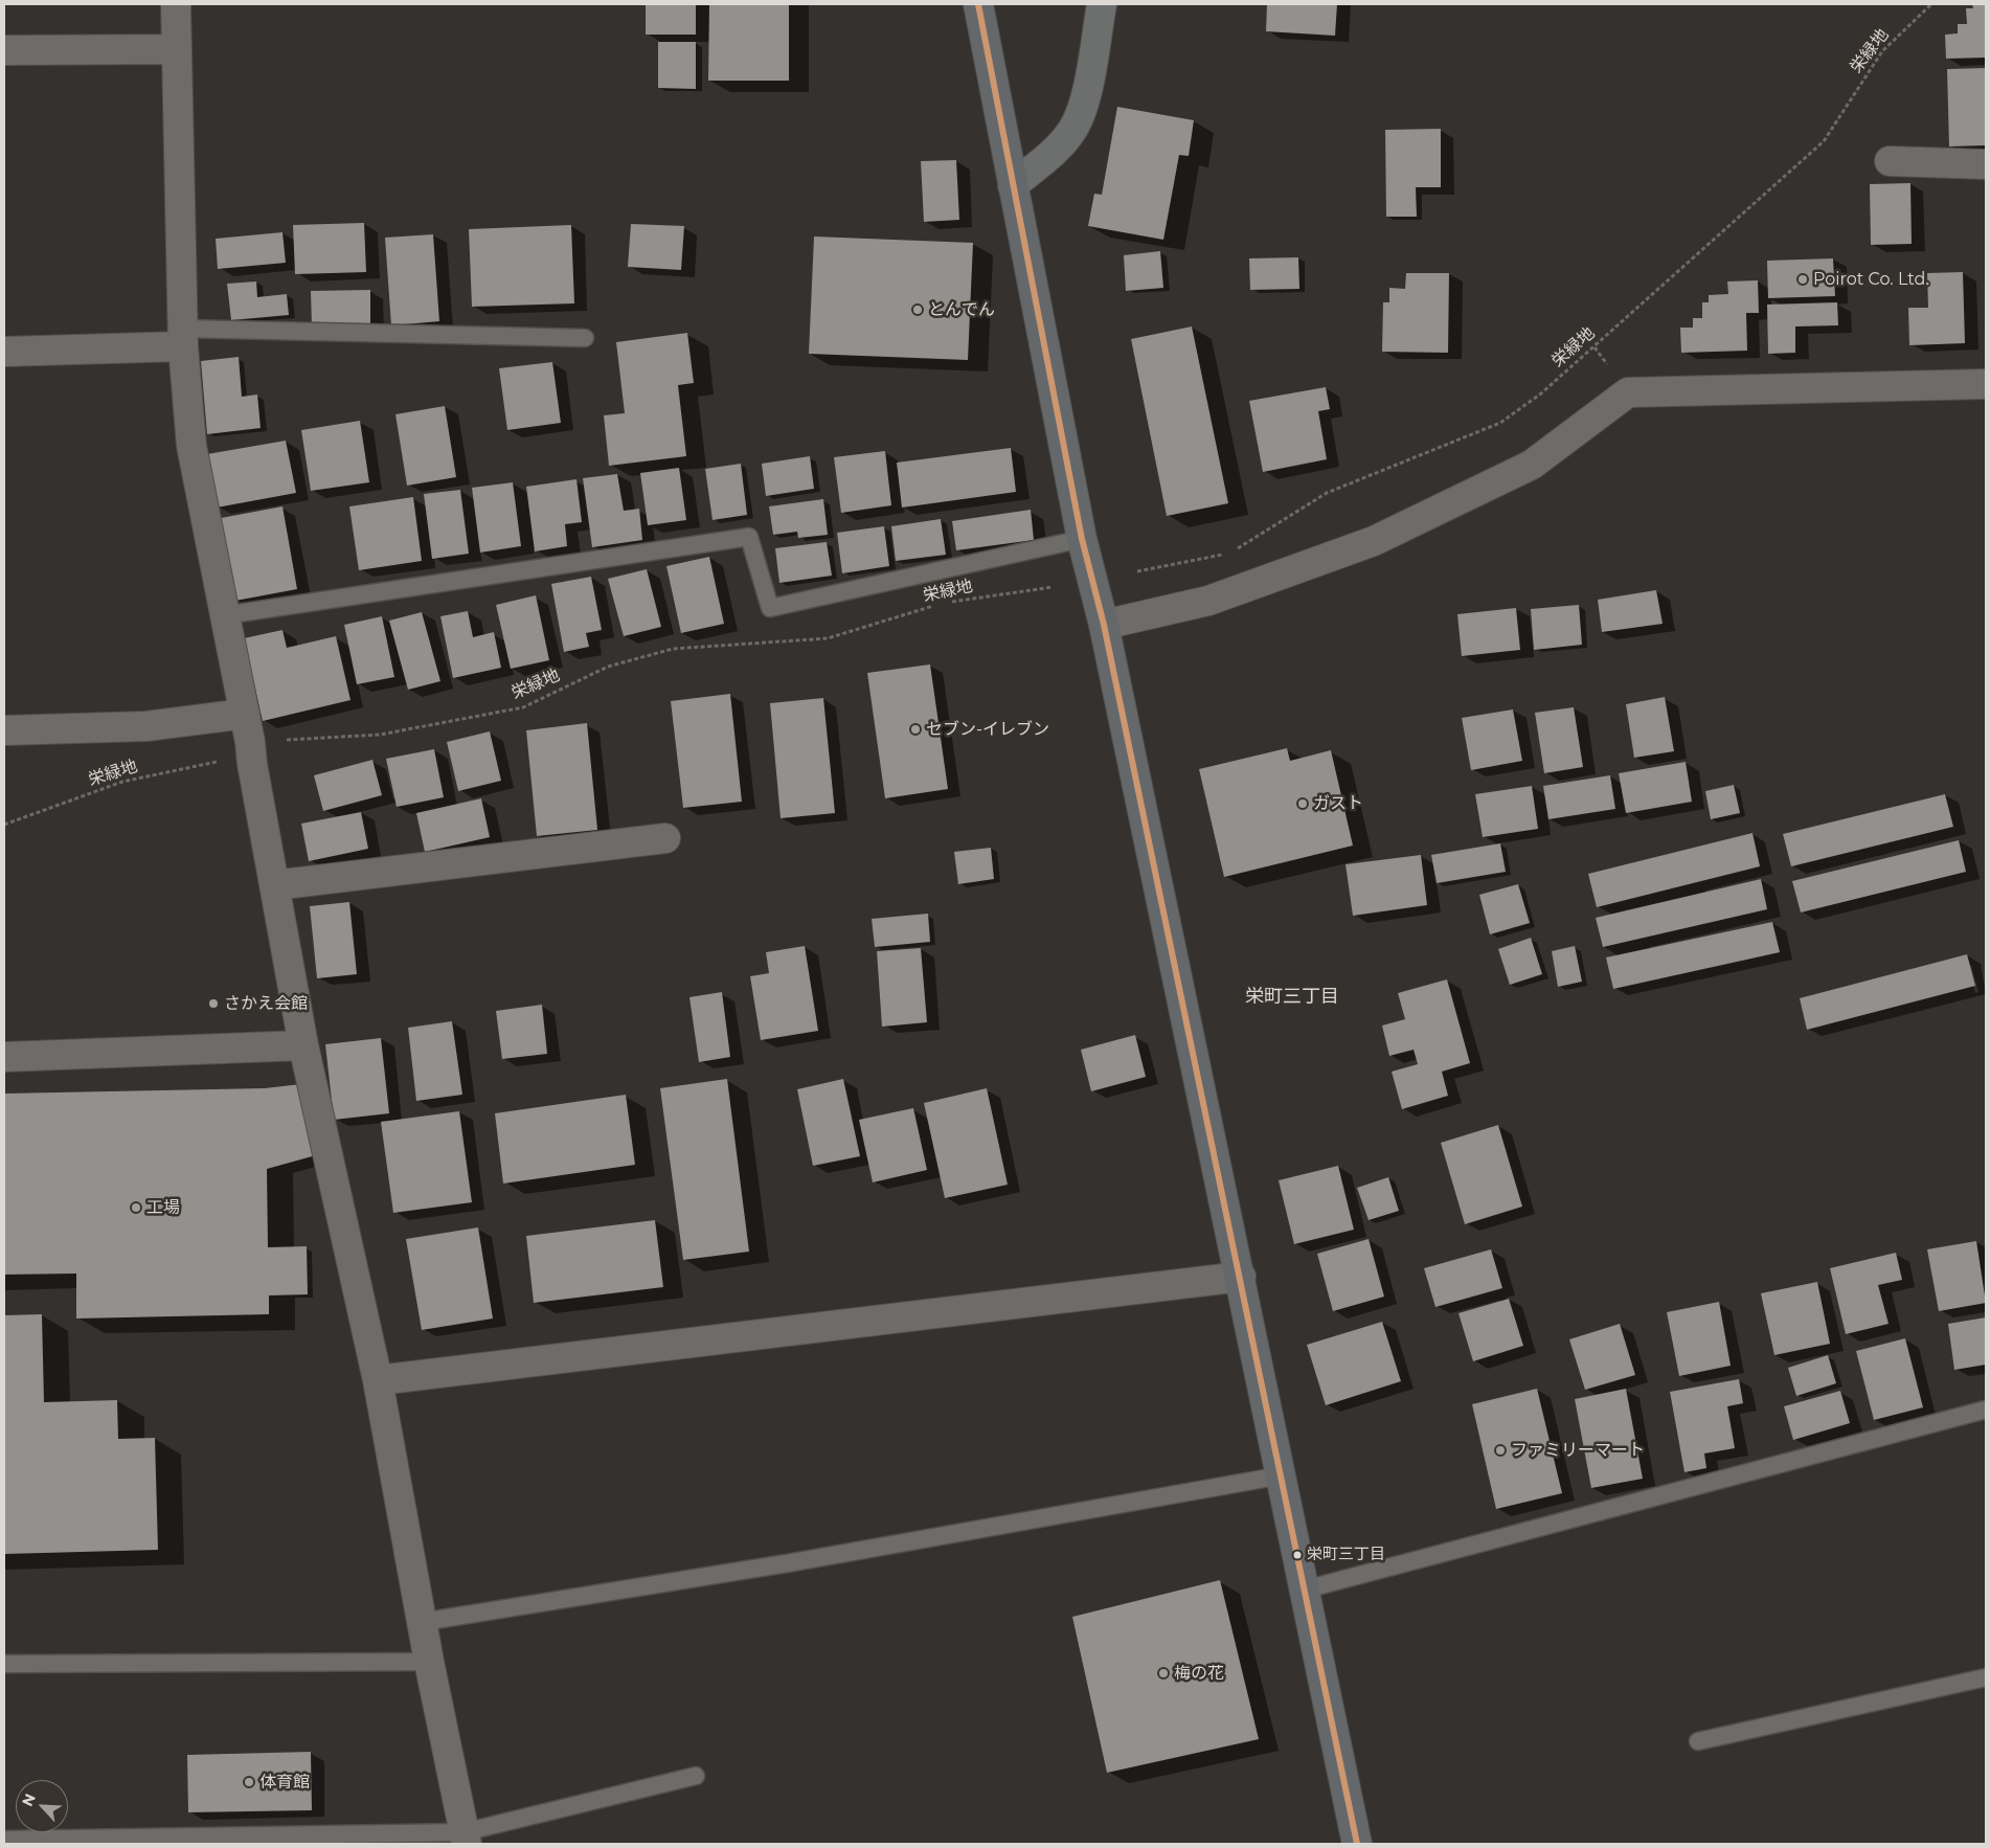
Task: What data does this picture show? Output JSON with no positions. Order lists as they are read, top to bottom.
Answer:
{
  "streets": {
    "path": ["栄緑地"]
  },
  "districts": ["栄町三丁目"],
  "places": [
    "Poirot Co. Ltd.",
    "とんでん",
    "セブン-イレブン",
    "ガスト",
    "さかえ会館",
    "工場",
    "ファミリーマート",
    "栄町三丁目",
    "梅の花",
    "体育館"
  ],
  "north": "top left"
}
